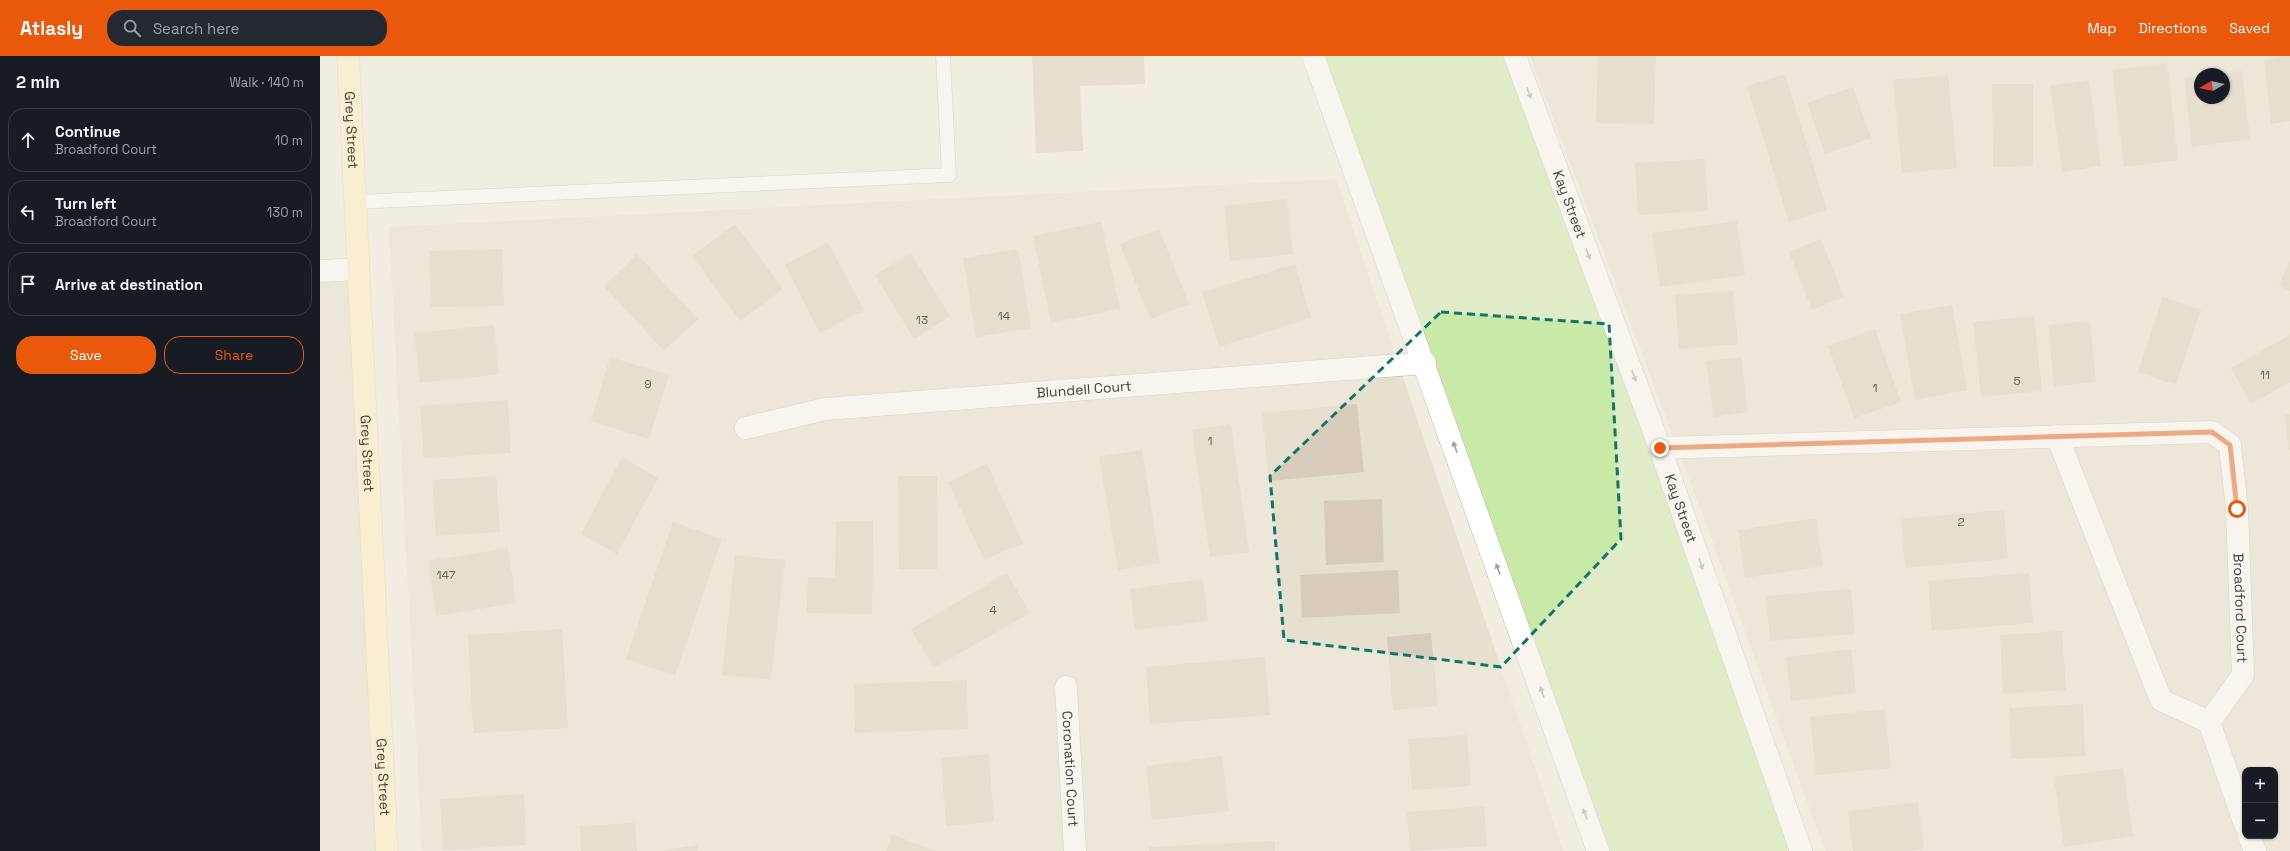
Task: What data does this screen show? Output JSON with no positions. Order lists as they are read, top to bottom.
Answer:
{
  "streets": {
    "main road": ["Grey Street"],
    "street": [
      "Kay Street",
      "Blundell Court",
      "Broadford Court",
      "Coronation Court"
    ]
  },
  "crossings": [
    ["Kay Street", "Broadford Court"]
  ],
  "house_numbers": [
    "14",
    "13",
    "11",
    "5",
    "9",
    "1",
    "1",
    "2",
    "147",
    "4"
  ],
  "north": "left",
  "page": {
    "header": "Atlasly",
    "search": "Search here",
    "nav": ["Map", "Directions", "Saved"],
    "heading": ["2 min", "Walk · 140 m"],
    "list": [
      ["Continue", "Broadford Court", "10 m"],
      ["Turn left", "Broadford Court", "130 m"],
      "Arrive at destination"
    ],
    "buttons": ["Save", "Share"],
    "map_buttons": ["+", "−"]
  }
}
